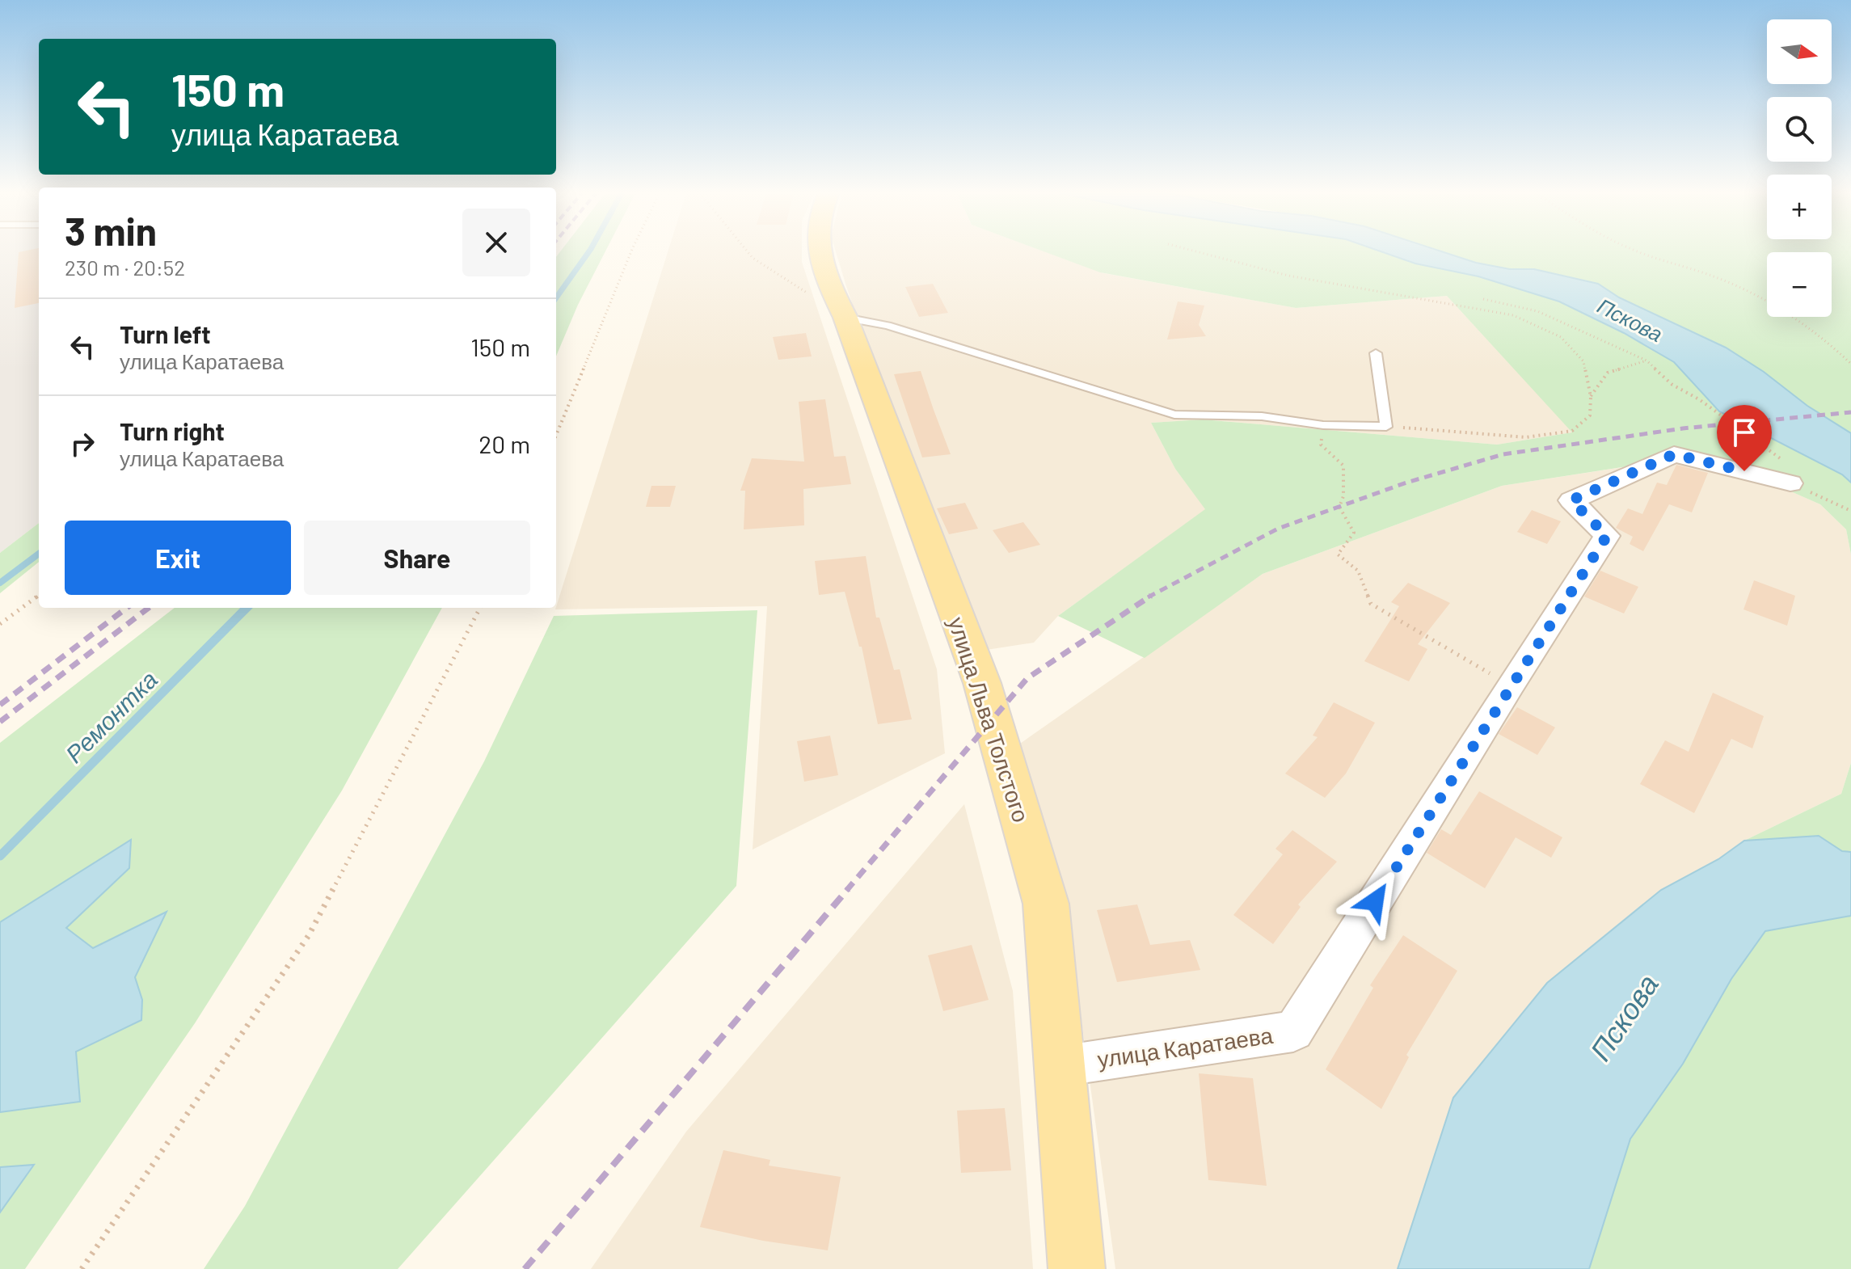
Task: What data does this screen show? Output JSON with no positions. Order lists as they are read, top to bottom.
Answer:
{
  "streets": {
    "main road": ["улица Льва Толстого"],
    "street": ["улица Каратаева"]
  },
  "crossings": [
    ["улица Льва Толстого", "улица Каратаева"]
  ],
  "water": ["Пскова", "Ремонтка"],
  "north": "right",
  "page": {
    "map_buttons": ["+", "−"],
    "turn": ["150 m", "улица Каратаева"],
    "heading": ["3 min", "230 m · 20:52"],
    "list": [
      {
        "name": "Turn left",
        "note": "улица Каратаева",
        "value": "150 m"
      },
      {
        "name": "Turn right",
        "note": "улица Каратаева",
        "value": "20 m"
      }
    ],
    "buttons": ["Exit", "Share"]
  }
}
